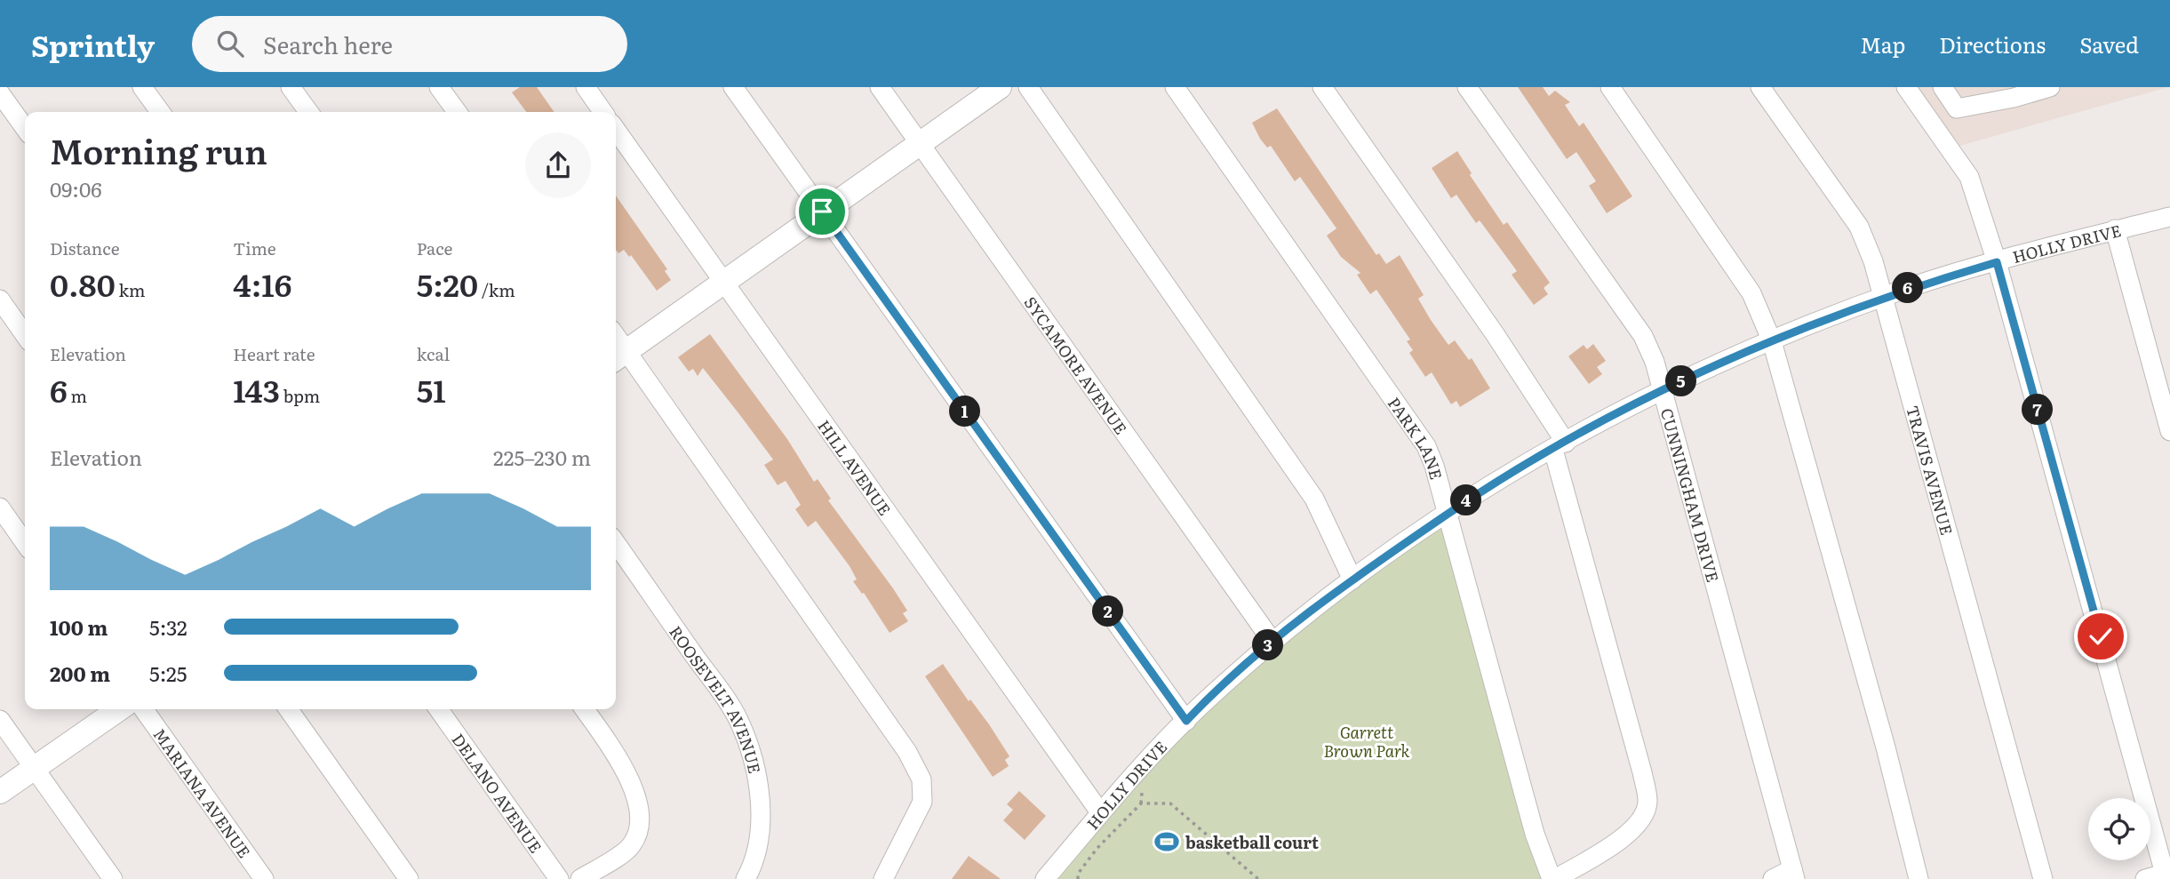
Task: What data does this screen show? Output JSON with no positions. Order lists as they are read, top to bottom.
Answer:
{
  "streets": {
    "street": [
      "HOLLY DRIVE",
      "SYCAMORE AVENUE",
      "PARK LANE",
      "HILL AVENUE",
      "TRAVIS AVENUE",
      "CUNNINGHAM DRIVE",
      "ROOSEVELT AVENUE",
      "MARIANA AVENUE",
      "DELANO AVENUE"
    ]
  },
  "crossings": [
    ["HOLLY DRIVE", "SYCAMORE AVENUE"],
    ["HOLLY DRIVE", "PARK LANE"],
    ["HOLLY DRIVE", "HILL AVENUE"],
    ["HOLLY DRIVE", "TRAVIS AVENUE"],
    ["HOLLY DRIVE", "CUNNINGHAM DRIVE"]
  ],
  "parks": ["Garrett Brown Park"],
  "places": {
    "sports": ["basketball court"]
  },
  "page": {
    "header": "Sprintly",
    "search": "Search here",
    "nav": ["Map", "Directions", "Saved"],
    "heading": ["Morning run", "09:06"],
    "stats": [
      ["Distance", "0.80 km"],
      ["Time", "4:16"],
      ["Pace", "5:20 /km"],
      ["Elevation", "6 m"],
      ["Heart rate", "143 bpm"],
      ["kcal", "51"]
    ],
    "pins": [
      "6",
      "5",
      "7",
      "1",
      "4",
      "2",
      "3"
    ],
    "chart": ["Elevation", "225–230 m"],
    "list": [
      {
        "name": "100 m",
        "note": "5:32"
      },
      {
        "name": "200 m",
        "note": "5:25"
      }
    ]
  }
}
